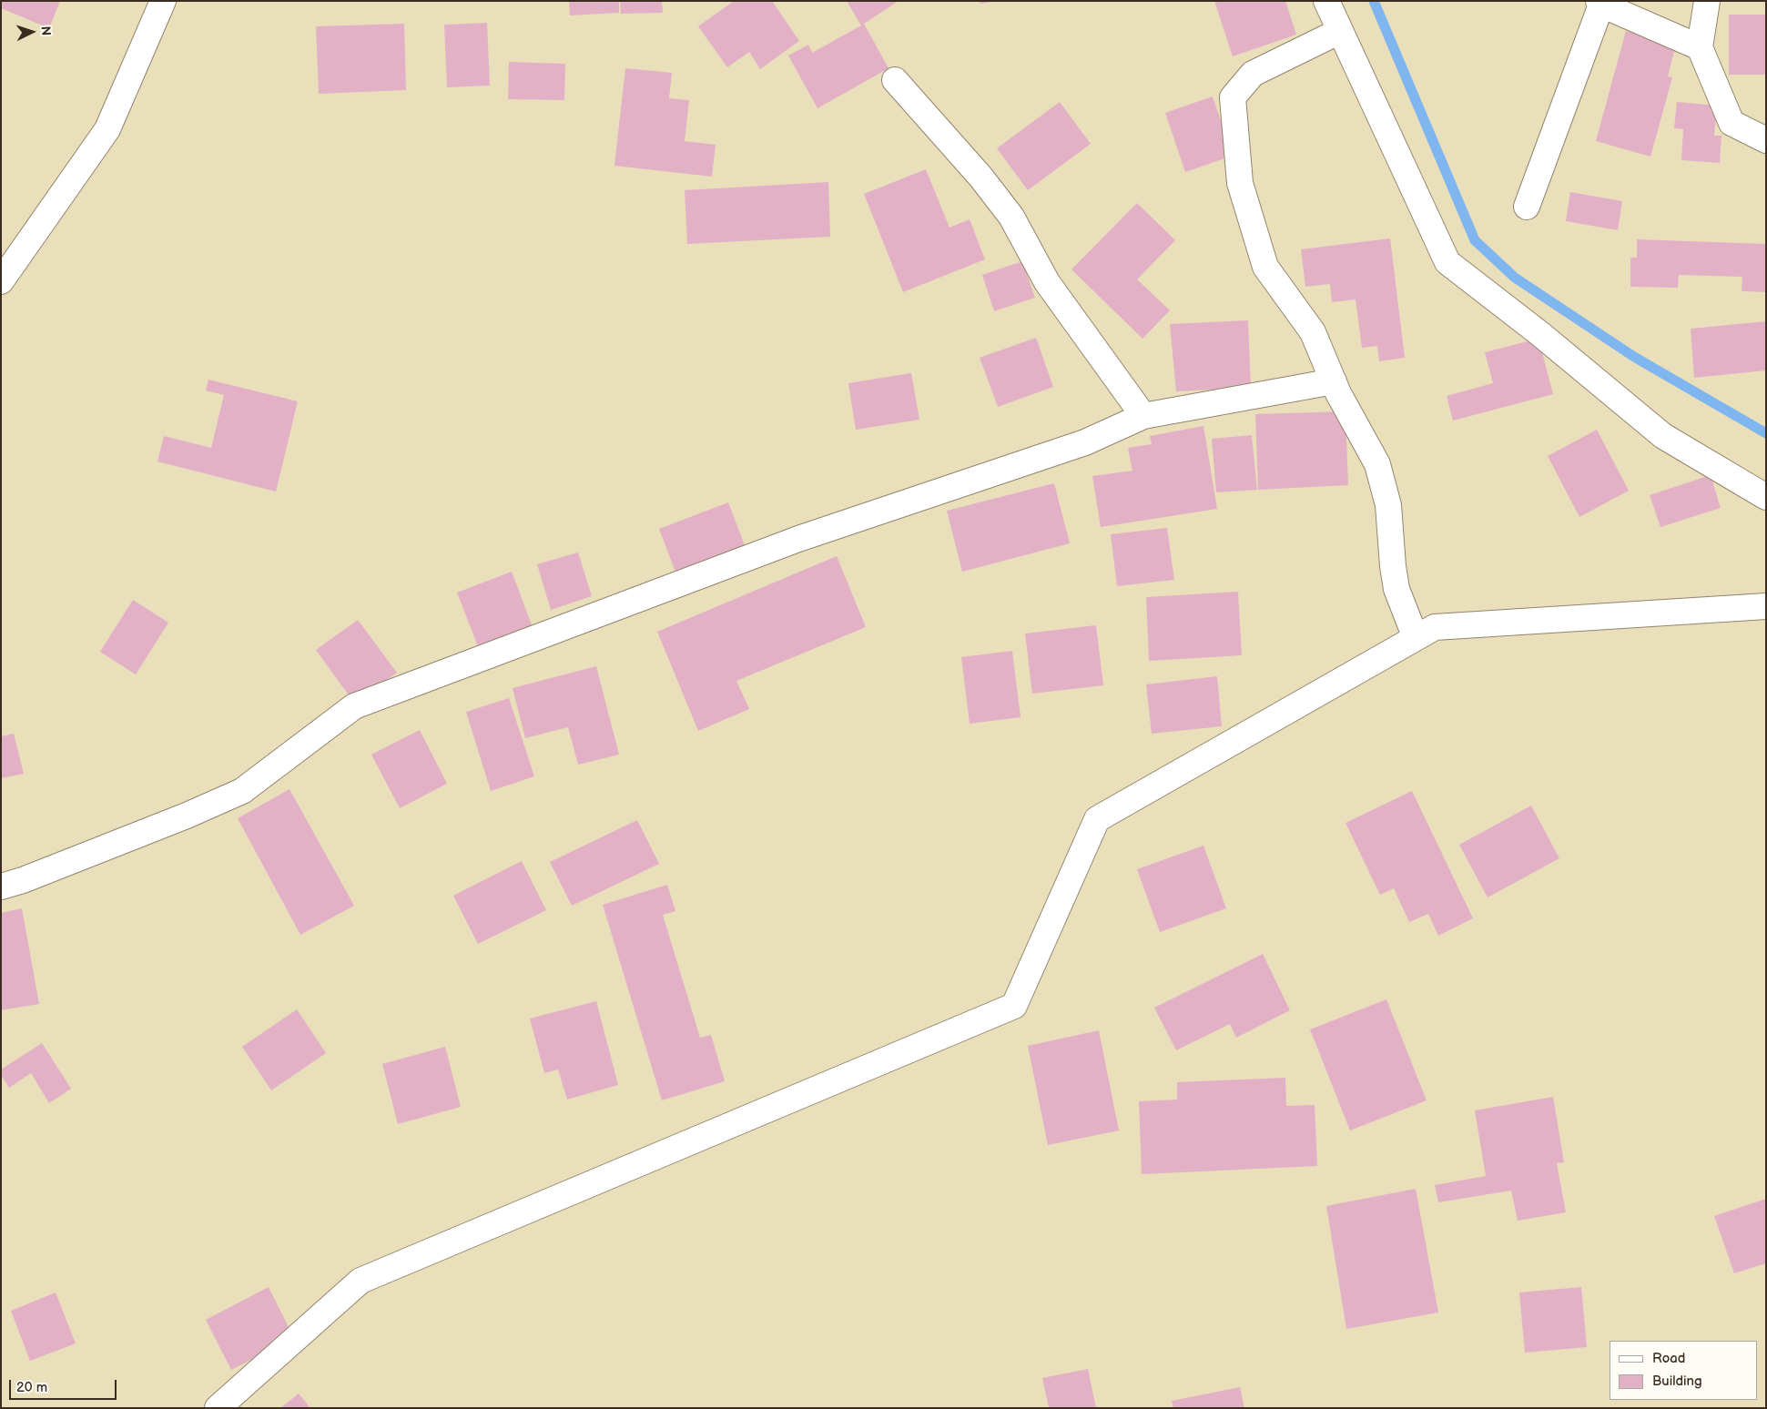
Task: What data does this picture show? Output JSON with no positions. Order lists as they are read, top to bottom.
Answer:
{
  "legend": ["Road", "Building"],
  "scale_bar": "20 m",
  "north": "right"
}
